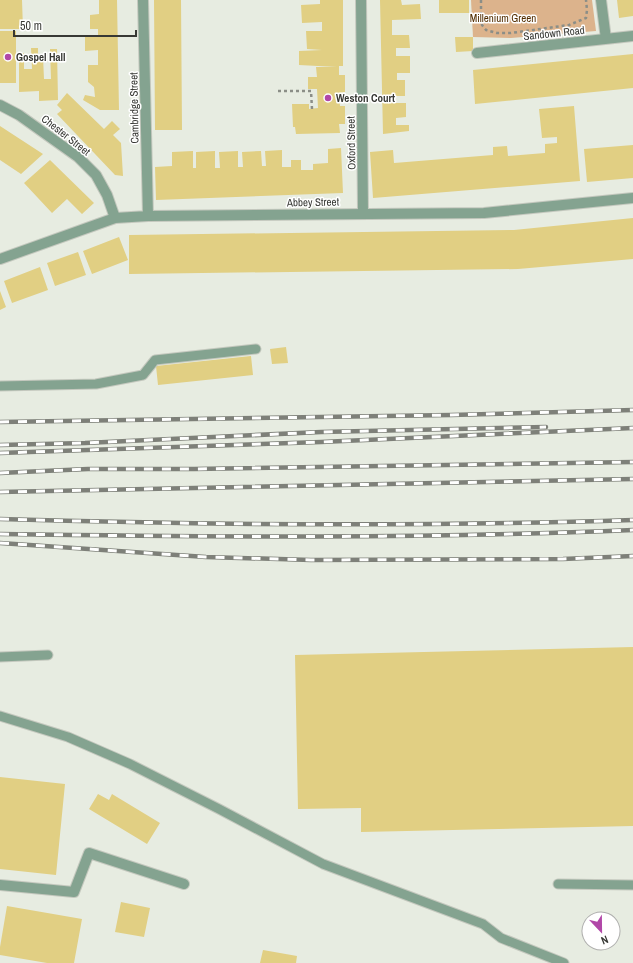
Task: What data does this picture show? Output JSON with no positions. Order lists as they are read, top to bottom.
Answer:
{
  "streets": {
    "street": [
      "Sandown Road",
      "Cambridge Street",
      "Chester Street",
      "Oxford Street",
      "Abbey Street"
    ]
  },
  "crossings": [
    ["Cambridge Street", "Abbey Street"],
    ["Chester Street", "Abbey Street"],
    ["Oxford Street", "Abbey Street"]
  ],
  "parks": ["Millenium Green"],
  "places": ["Gospel Hall", "Weston Court"],
  "scale_bar": "50 m",
  "north": "bottom"
}
